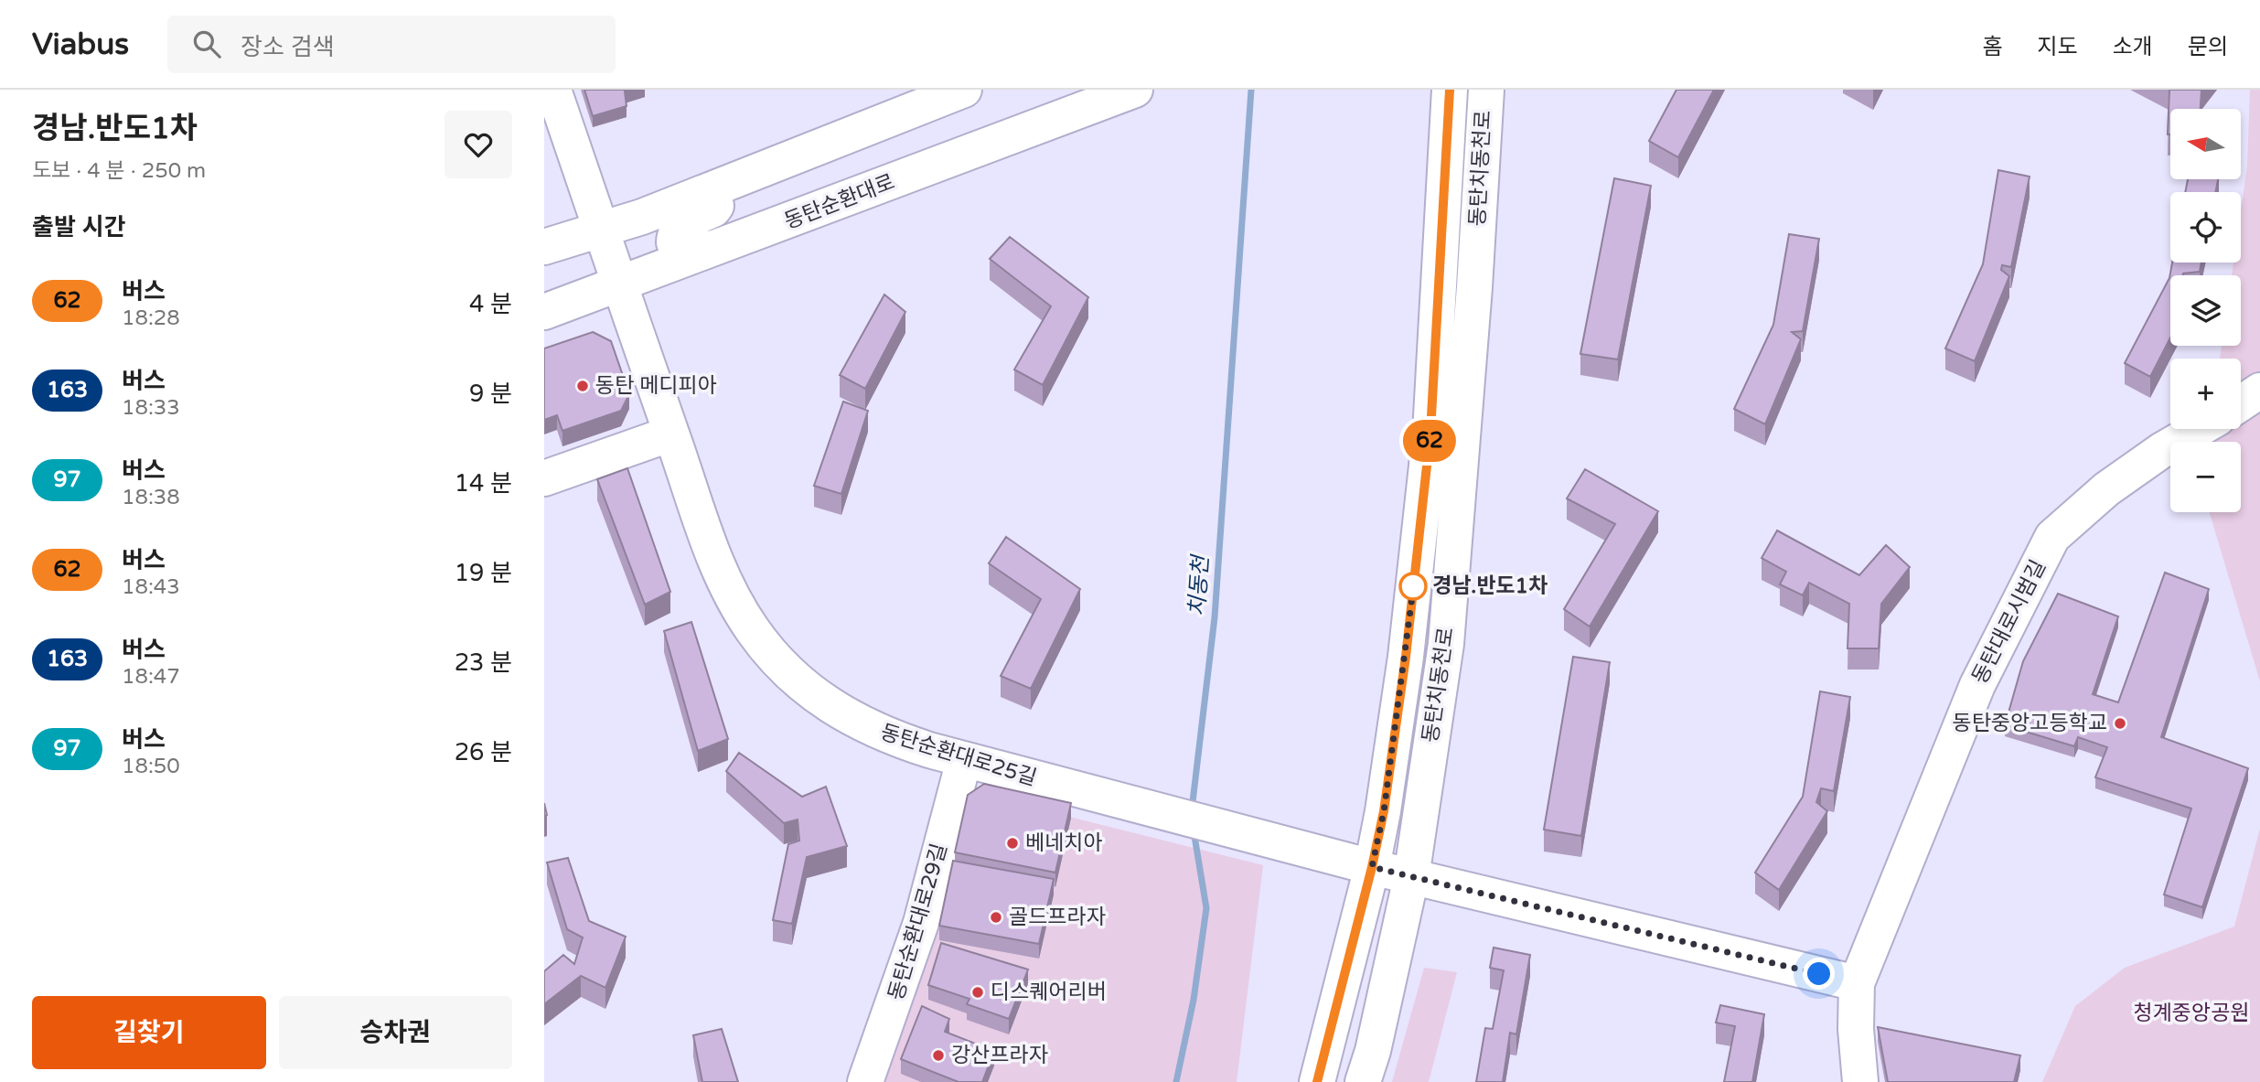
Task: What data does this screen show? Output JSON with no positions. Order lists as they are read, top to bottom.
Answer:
{
  "streets": {
    "street": [
      "동탄치동천로",
      "동탄순환대로",
      "동탄대로시범길",
      "동탄순환대로25길",
      "동탄순환대로29길"
    ]
  },
  "crossings": [
    ["동탄치동천로", "동탄순환대로25길"],
    ["동탄순환대로", "동탄순환대로25길"],
    ["동탄대로시범길", "동탄순환대로25길"],
    ["동탄순환대로25길", "동탄순환대로29길"]
  ],
  "water": ["치동천"],
  "parks": ["청계중앙공원"],
  "places": [
    "동탄 메디피아",
    "경남.반도1차",
    "동탄중앙고등학교",
    "베네치아",
    "골드프라자",
    "디스퀘어리버",
    "강산프라자"
  ],
  "lines": ["bus line 62"],
  "north": "left",
  "page": {
    "header": "Viabus",
    "search": "장소 검색",
    "nav": [
      "홈",
      "지도",
      "소개",
      "문의"
    ],
    "heading": [
      ["경남.반도1차", "도보 · 4 분 · 250 m"],
      "출발 시간"
    ],
    "on_map": "62",
    "map_buttons": ["+", "−"],
    "list": [
      {
        "mark": "62",
        "name": "버스",
        "note": "18:28",
        "value": "4 분"
      },
      {
        "mark": "163",
        "name": "버스",
        "note": "18:33",
        "value": "9 분"
      },
      {
        "mark": "97",
        "name": "버스",
        "note": "18:38",
        "value": "14 분"
      },
      {
        "mark": "62",
        "name": "버스",
        "note": "18:43",
        "value": "19 분"
      },
      {
        "mark": "163",
        "name": "버스",
        "note": "18:47",
        "value": "23 분"
      },
      {
        "mark": "97",
        "name": "버스",
        "note": "18:50",
        "value": "26 분"
      }
    ],
    "buttons": ["길찾기", "승차권"]
  }
}
